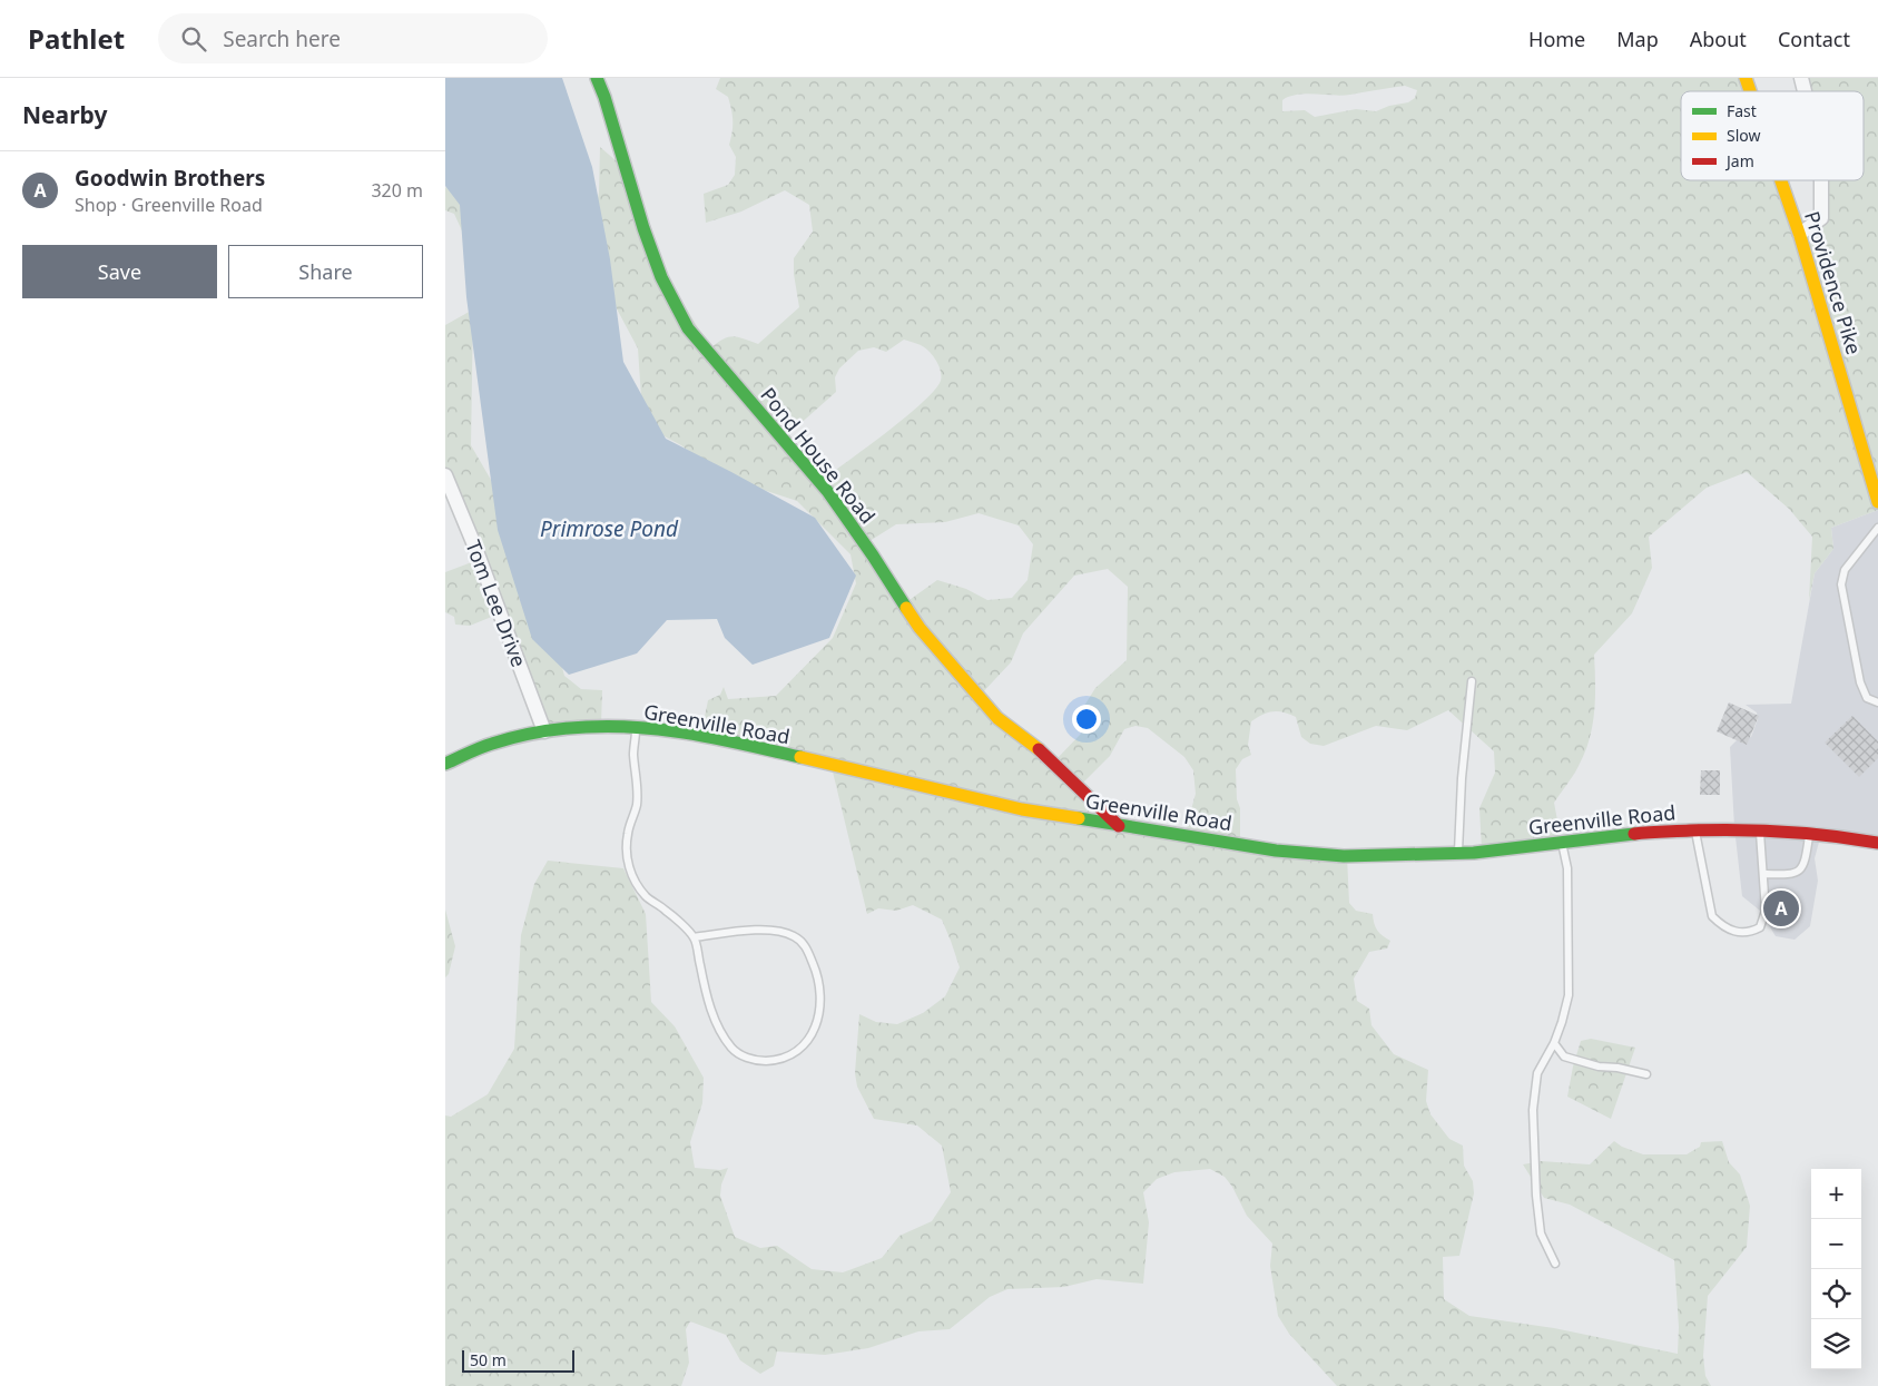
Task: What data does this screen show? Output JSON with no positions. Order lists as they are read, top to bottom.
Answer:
{
  "streets": {
    "main road": ["Providence Pike", "Pond House Road", "Greenville Road"],
    "street": ["Tom Lee Drive"]
  },
  "crossings": [
    ["Pond House Road", "Greenville Road"],
    ["Tom Lee Drive", "Greenville Road"]
  ],
  "water": ["Primrose Pond"],
  "legend": ["Fast", "Slow", "Jam"],
  "scale_bar": "50 m",
  "page": {
    "header": "Pathlet",
    "search": "Search here",
    "nav": [
      "Home",
      "Map",
      "About",
      "Contact"
    ],
    "heading": "Nearby",
    "list": [
      {
        "mark": "A",
        "name": "Goodwin Brothers",
        "note": "Shop · Greenville Road",
        "value": "320 m"
      }
    ],
    "buttons": ["Save", "Share"],
    "pins": "A",
    "map_buttons": ["+", "−"],
    "scale": "50 m"
  }
}
